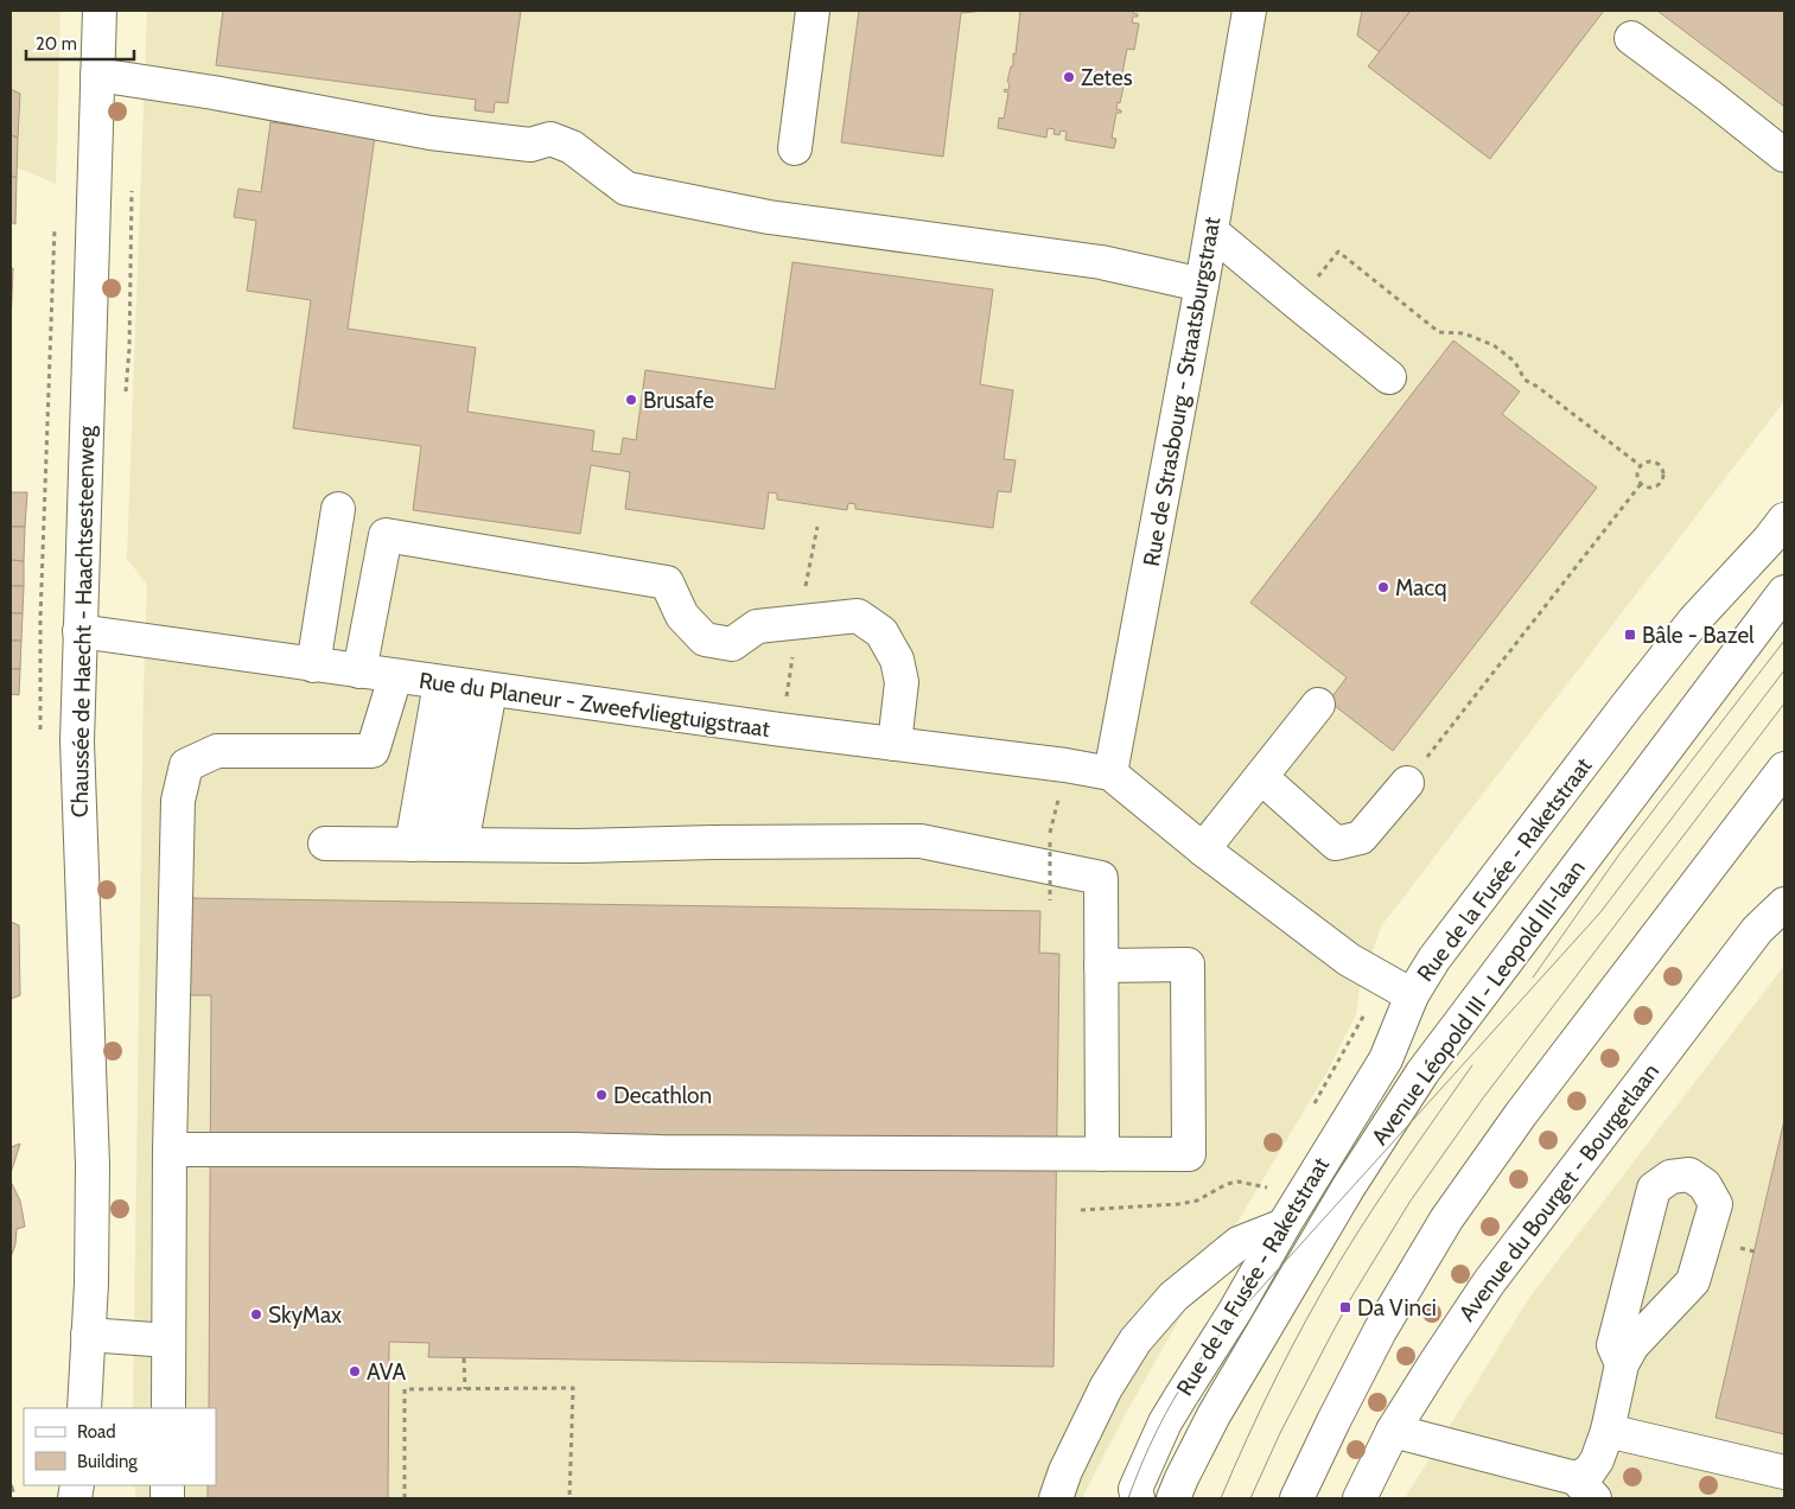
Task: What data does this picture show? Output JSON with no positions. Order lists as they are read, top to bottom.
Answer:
{
  "streets": {
    "street": [
      "Rue de Strasbourg - Straatsburgstraat",
      "Chaussée de Haecht - Haachtsesteenweg",
      "Rue du Planeur - Zweefvliegtuigstraat",
      "Rue de la Fusée - Raketstraat",
      "Avenue Léopold III - Leopold III-laan",
      "Avenue du Bourget - Bourgetlaan"
    ]
  },
  "crossings": [
    ["Rue de Strasbourg - Straatsburgstraat", "Rue du Planeur - Zweefvliegtuigstraat"],
    ["Chaussée de Haecht - Haachtsesteenweg", "Rue du Planeur - Zweefvliegtuigstraat"]
  ],
  "places": {
    "other": [
      "Zetes",
      "Brusafe",
      "Macq",
      "Decathlon",
      "SkyMax",
      "AVA"
    ],
    "transit": ["Bâle - Bazel", "Da Vinci"]
  },
  "legend": ["Road", "Building"],
  "scale_bar": "20 m"
}
